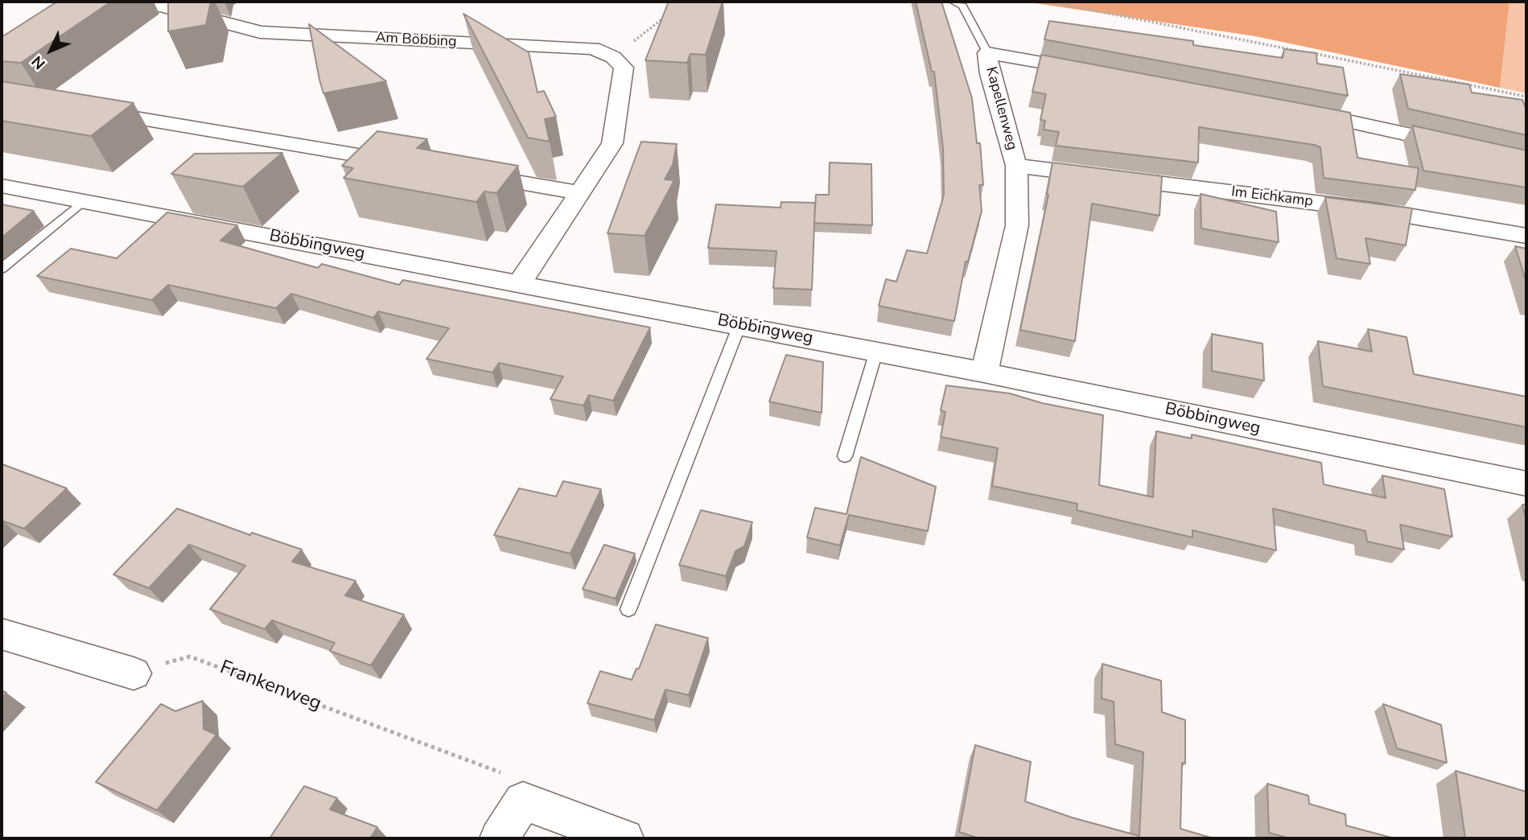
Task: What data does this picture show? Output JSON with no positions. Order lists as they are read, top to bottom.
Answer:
{
  "streets": {
    "street": [
      "Am Böbbing",
      "Kapellenweg",
      "Im Eichkamp",
      "Böbbingweg"
    ],
    "path": ["Frankenweg"]
  },
  "crossings": [
    ["Kapellenweg", "Im Eichkamp"],
    ["Kapellenweg", "Böbbingweg"]
  ],
  "north": "bottom left"
}
